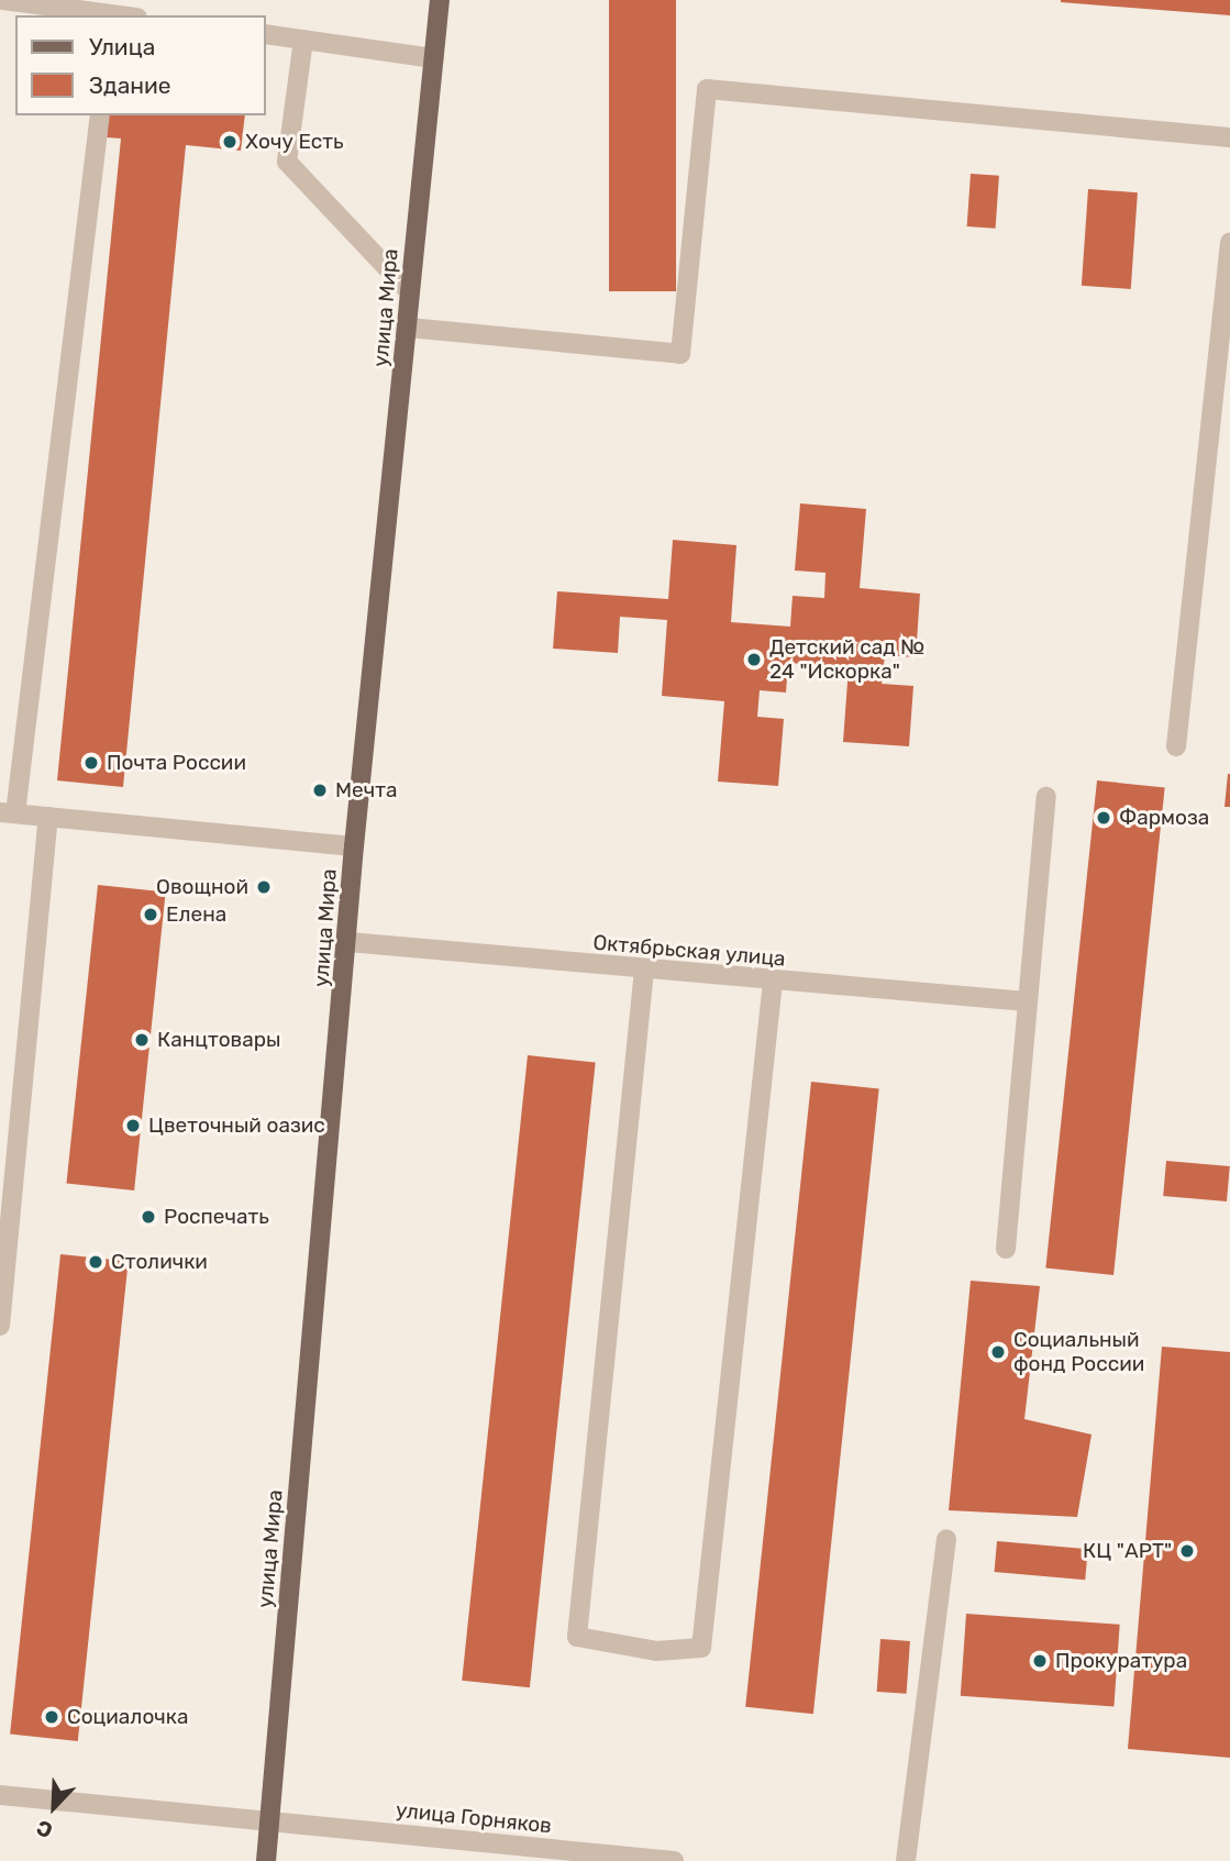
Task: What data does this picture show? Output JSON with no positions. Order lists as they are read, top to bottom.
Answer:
{
  "streets": {
    "main road": ["улица Мира"],
    "street": ["Октябрьская улица", "улица Горняков"]
  },
  "crossings": [
    ["улица Мира", "Октябрьская улица"],
    ["улица Мира", "улица Горняков"]
  ],
  "places": [
    "Хочу Есть",
    "Детский сад № 24 \"Искорка\"",
    "Почта России",
    "Мечта",
    "Фармоза",
    "Овощной",
    "Елена",
    "Канцтовары",
    "Цветочный оазис",
    "Роспечать",
    "Столички",
    "Социальный фонд России",
    "КЦ \"АРТ\"",
    "Прокуратура",
    "Социалочка"
  ],
  "legend": ["Улица", "Здание"],
  "north": "bottom left"
}
